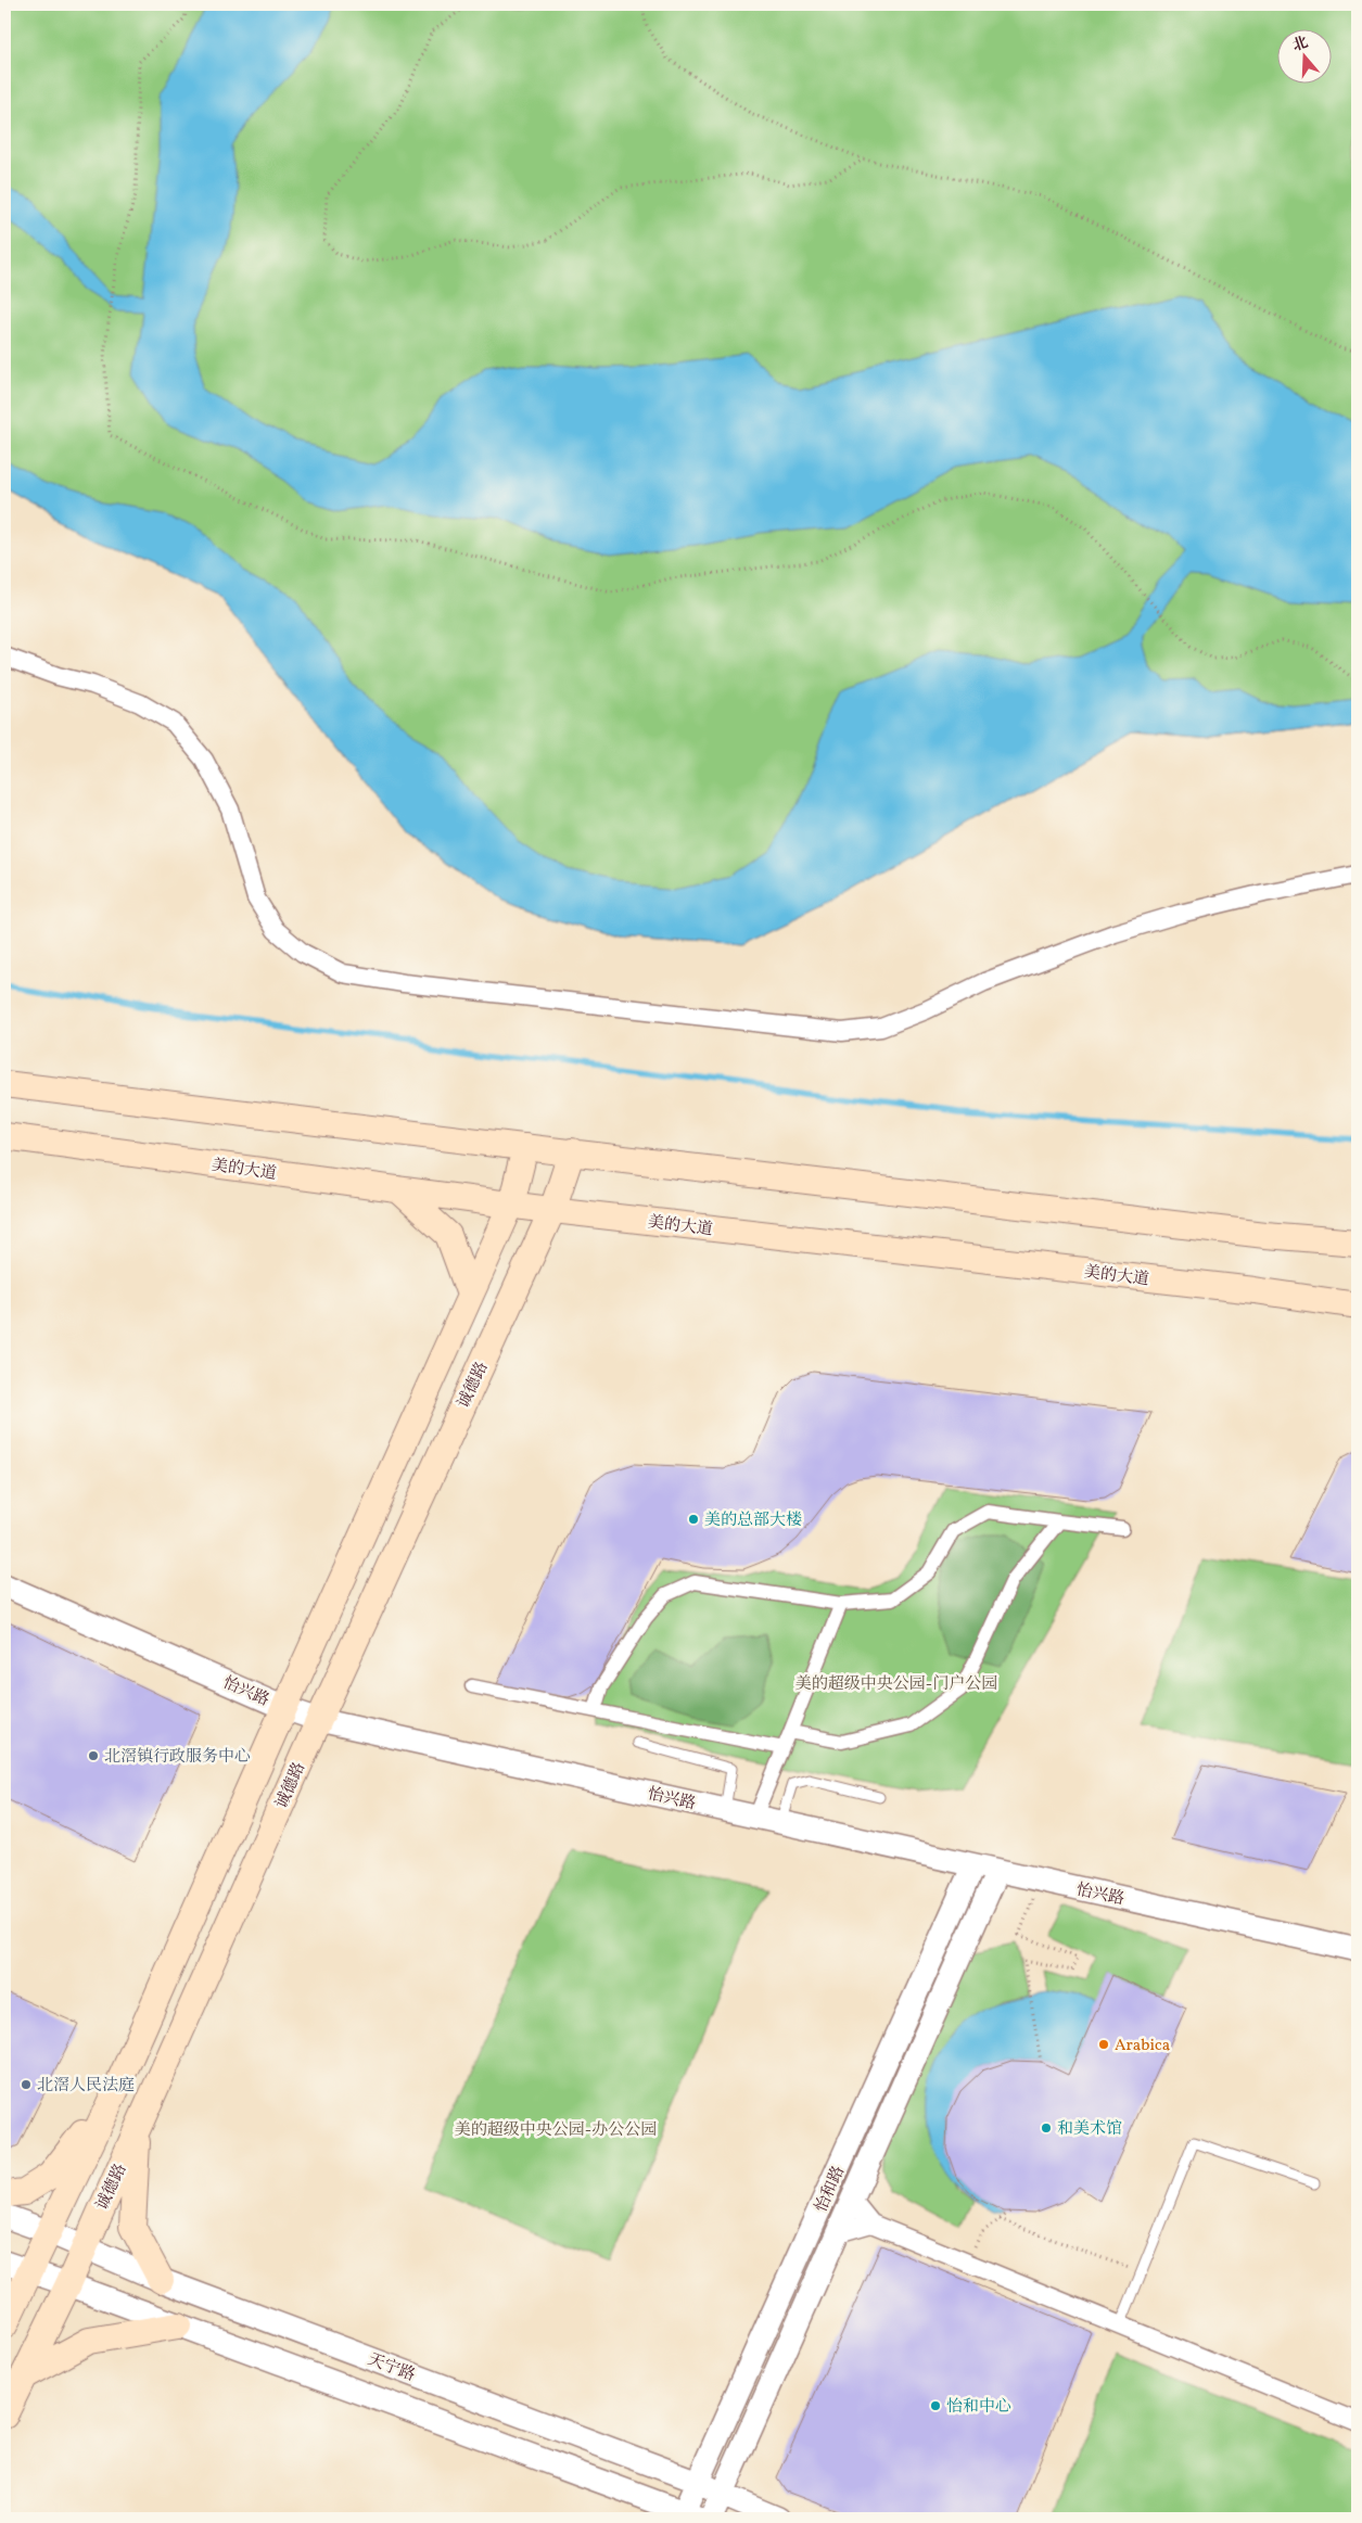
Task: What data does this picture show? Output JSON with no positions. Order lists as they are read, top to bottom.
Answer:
{
  "streets": {
    "main road": ["美的大道", "诚德路"],
    "street": ["怡兴路", "怡和路", "天宁路"]
  },
  "crossings": [
    ["美的大道", "诚德路"],
    ["诚德路", "怡兴路"],
    ["诚德路", "天宁路"],
    ["怡兴路", "怡和路"],
    ["怡和路", "天宁路"]
  ],
  "parks": ["美的超级中央公园-门户公园", "美的超级中央公园-办公公园"],
  "places": [
    "美的总部大楼",
    "北滘镇行政服务中心",
    "Arabica",
    "北滘人民法庭",
    "和美术馆",
    "怡和中心"
  ],
  "north": "top"
}
